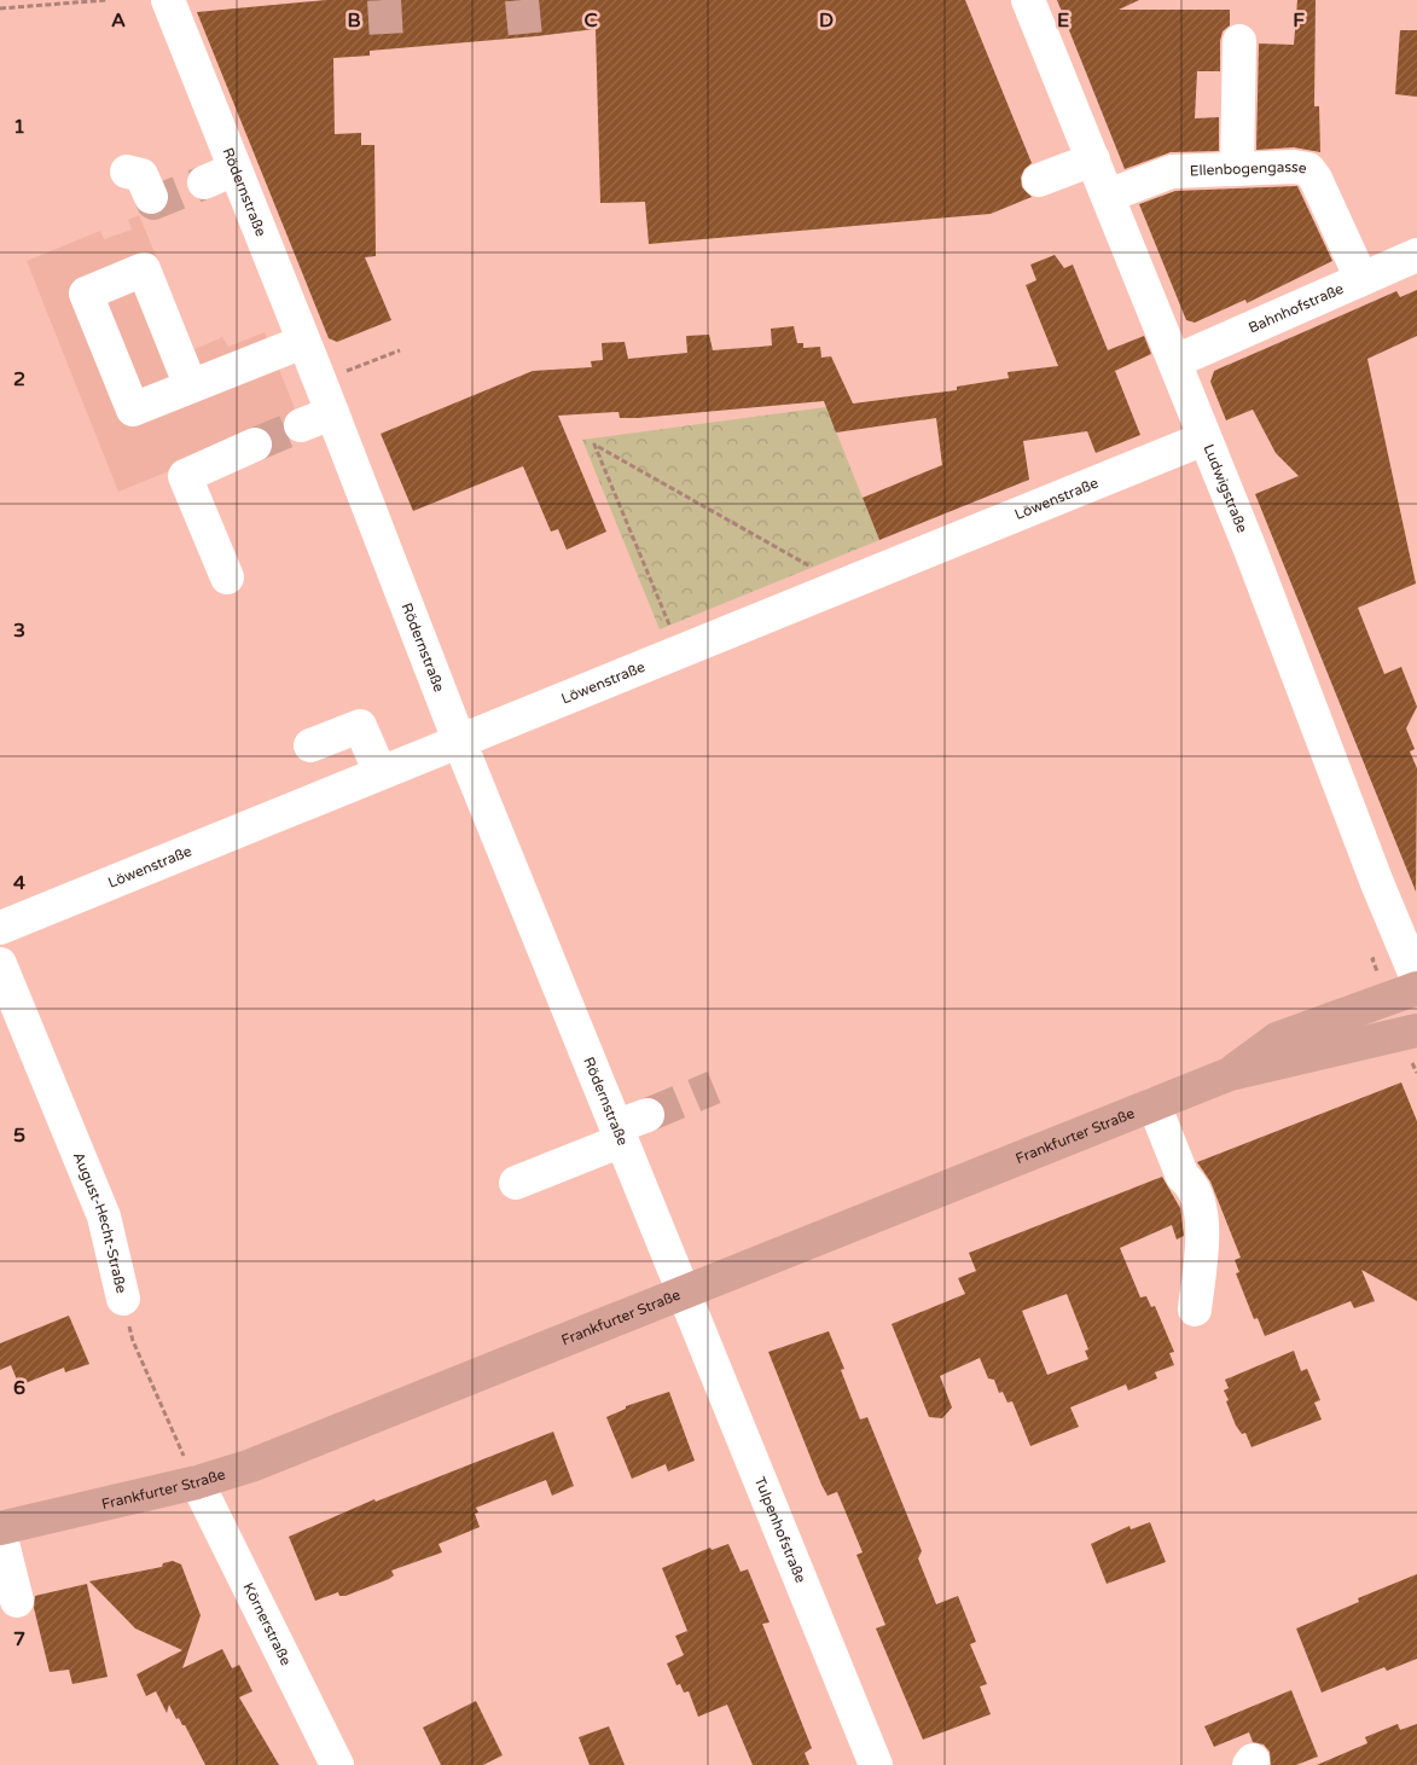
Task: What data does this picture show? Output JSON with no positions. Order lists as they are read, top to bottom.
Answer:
{
  "streets": {
    "main road": ["Frankfurter Straße"],
    "street": [
      "Ellenbogengasse",
      "Rödernstraße",
      "Bahnhofstraße",
      "Ludwigstraße",
      "Löwenstraße",
      "August-Hecht-Straße",
      "Tulpenhofstraße",
      "Körnerstraße"
    ]
  },
  "crossings": [
    ["Ellenbogengasse", "Bahnhofstraße"],
    ["Ellenbogengasse", "Ludwigstraße"],
    ["Rödernstraße", "Löwenstraße"],
    ["Rödernstraße", "Frankfurter Straße"],
    ["Rödernstraße", "Tulpenhofstraße"],
    ["Bahnhofstraße", "Ludwigstraße"],
    ["Ludwigstraße", "Löwenstraße"],
    ["Frankfurter Straße", "August-Hecht-Straße"],
    ["Frankfurter Straße", "Tulpenhofstraße"],
    ["Frankfurter Straße", "Körnerstraße"],
    ["August-Hecht-Straße", "Körnerstraße"]
  ],
  "grid": {
    "columns": [
      "A",
      "B",
      "C",
      "D",
      "E",
      "F"
    ],
    "rows": [
      "1",
      "2",
      "3",
      "4",
      "5",
      "6",
      "7"
    ]
  }
}
